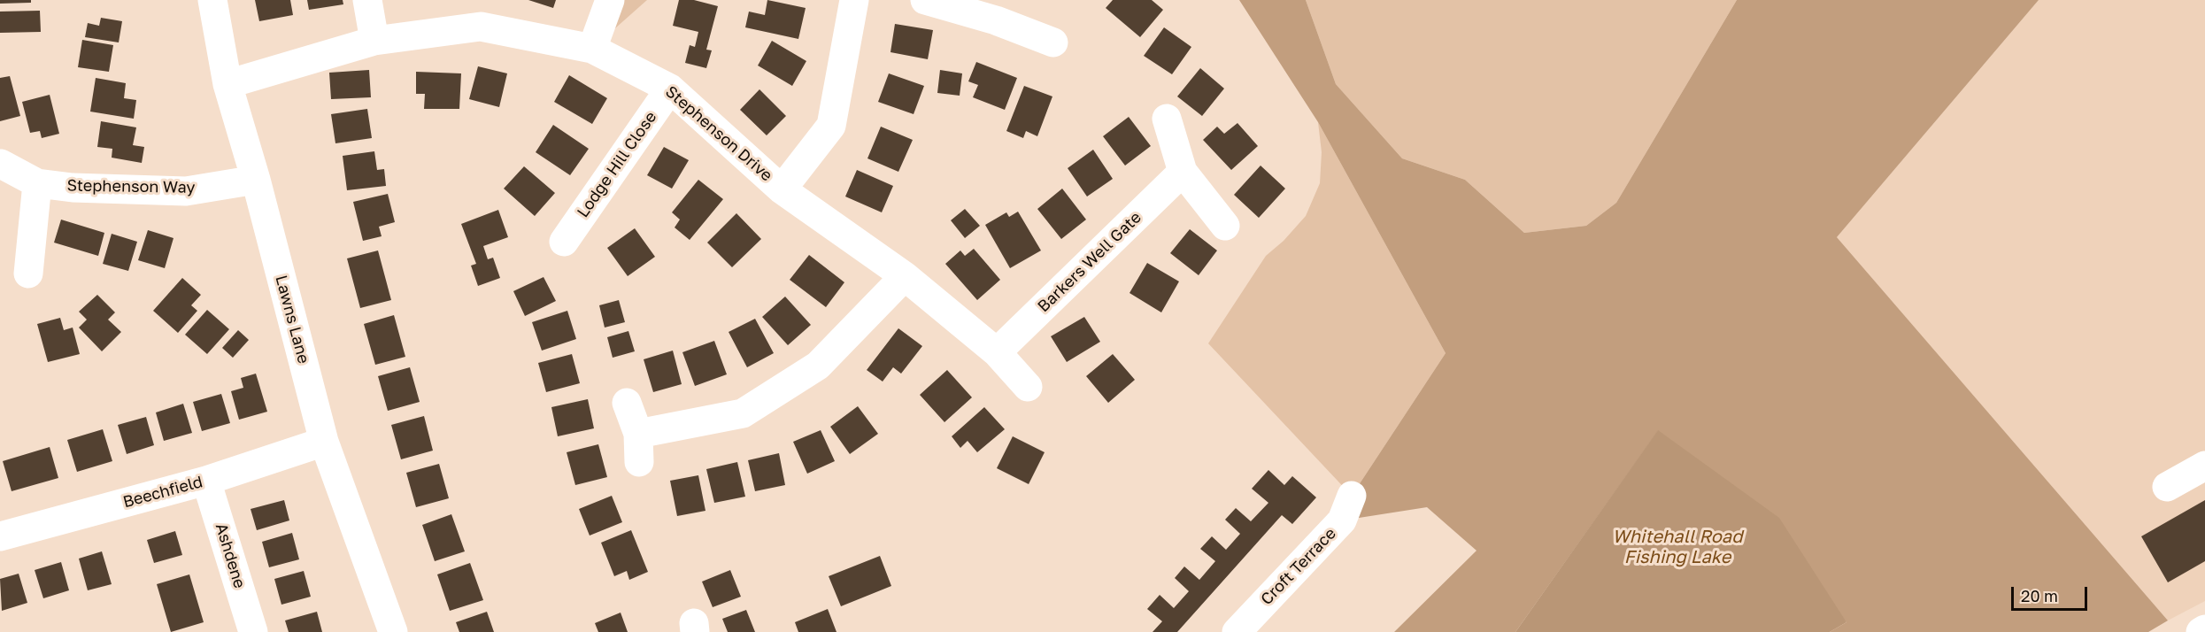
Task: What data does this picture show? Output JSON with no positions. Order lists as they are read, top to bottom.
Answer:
{
  "streets": {
    "street": [
      "Stephenson Drive",
      "Lodge Hill Close",
      "Stephenson Way",
      "Barkers Well Gate",
      "Lawns Lane",
      "Beechfield",
      "Ashdene",
      "Croft Terrace"
    ]
  },
  "crossings": [
    ["Stephenson Drive", "Lodge Hill Close"],
    ["Stephenson Drive", "Barkers Well Gate"],
    ["Stephenson Drive", "Lawns Lane"],
    ["Stephenson Way", "Lawns Lane"],
    ["Lawns Lane", "Beechfield"],
    ["Beechfield", "Ashdene"]
  ],
  "water": ["Whitehall Road Fishing Lake"],
  "scale_bar": "20 m"
}
